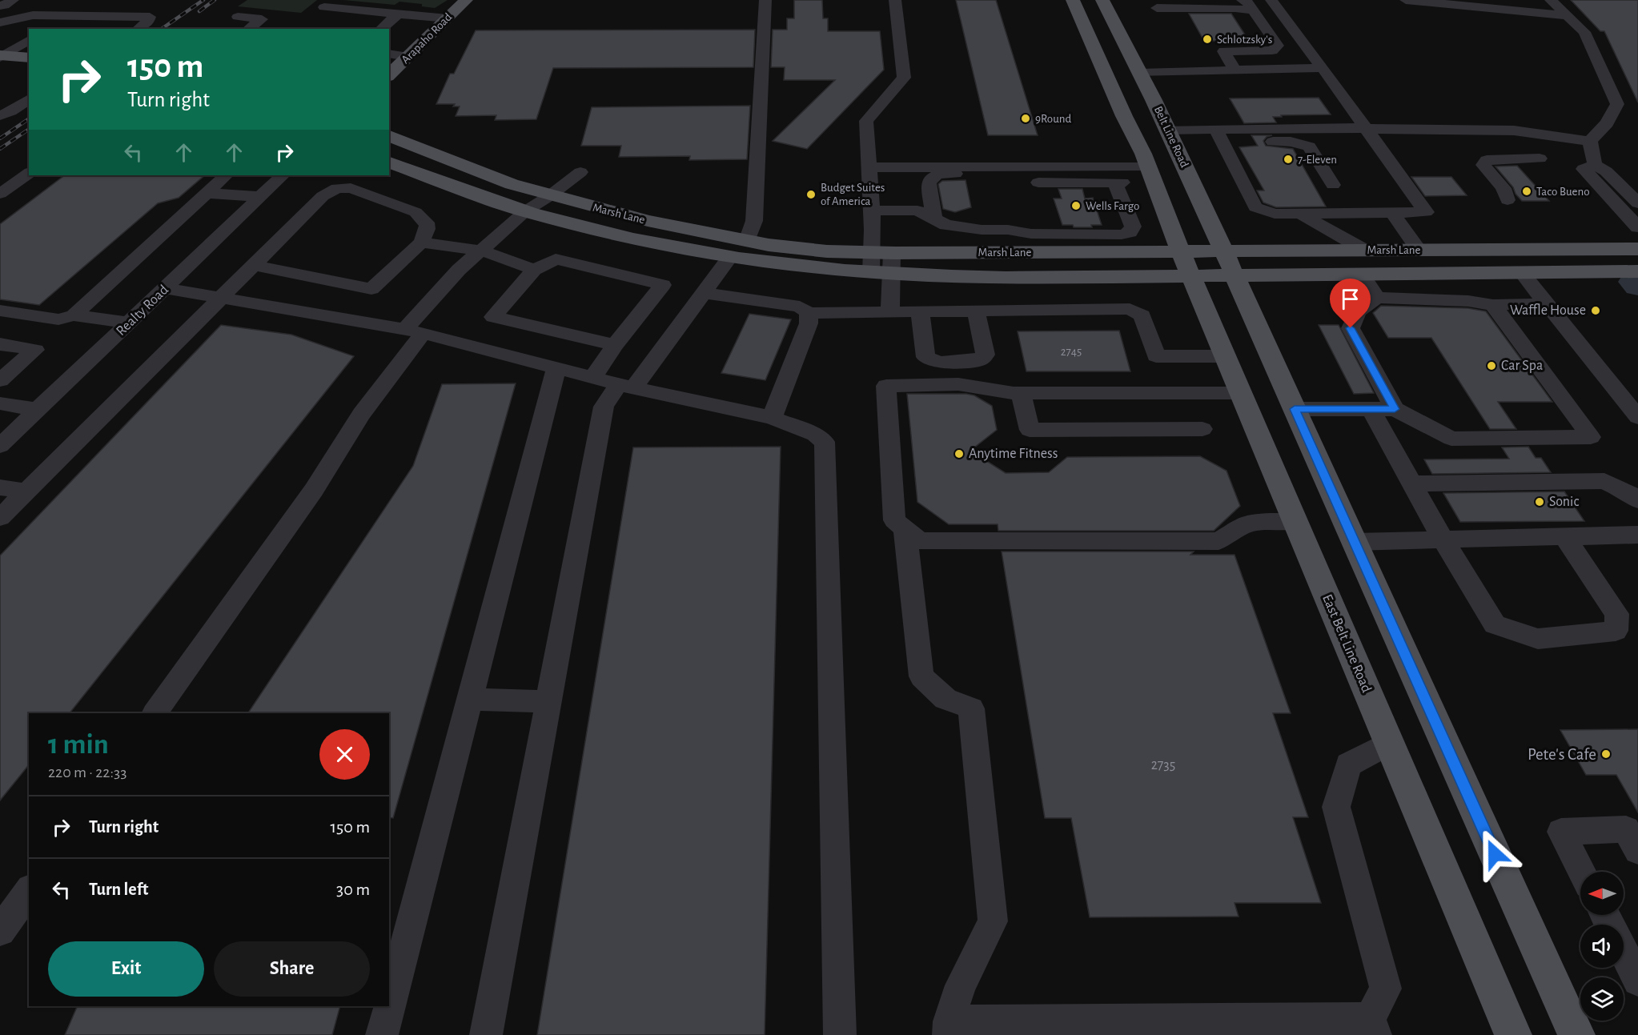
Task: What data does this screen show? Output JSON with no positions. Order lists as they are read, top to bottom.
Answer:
{
  "streets": {
    "main road": [
      "Arapaho Road",
      "Belt Line Road",
      "Marsh Lane",
      "East Belt Line Road"
    ],
    "street": ["Realty Road"]
  },
  "crossings": [
    ["Belt Line Road", "Marsh Lane"],
    ["Marsh Lane", "East Belt Line Road"]
  ],
  "places": [
    "Schlotzsky's",
    "9Round",
    "7-Eleven",
    "Taco Bueno",
    "Budget Suites of America",
    "Wells Fargo",
    "Waffle House",
    "Car Spa",
    "Anytime Fitness",
    "Sonic",
    "Pete's Cafe"
  ],
  "house_numbers": ["2745", "2735"],
  "north": "left",
  "page": {
    "turn": ["150 m", "Turn right"],
    "heading": ["1 min", "220 m · 22:33"],
    "list": [
      {
        "name": "Turn right",
        "value": "150 m"
      },
      {
        "name": "Turn left",
        "value": "30 m"
      }
    ],
    "buttons": ["Exit", "Share"]
  }
}
